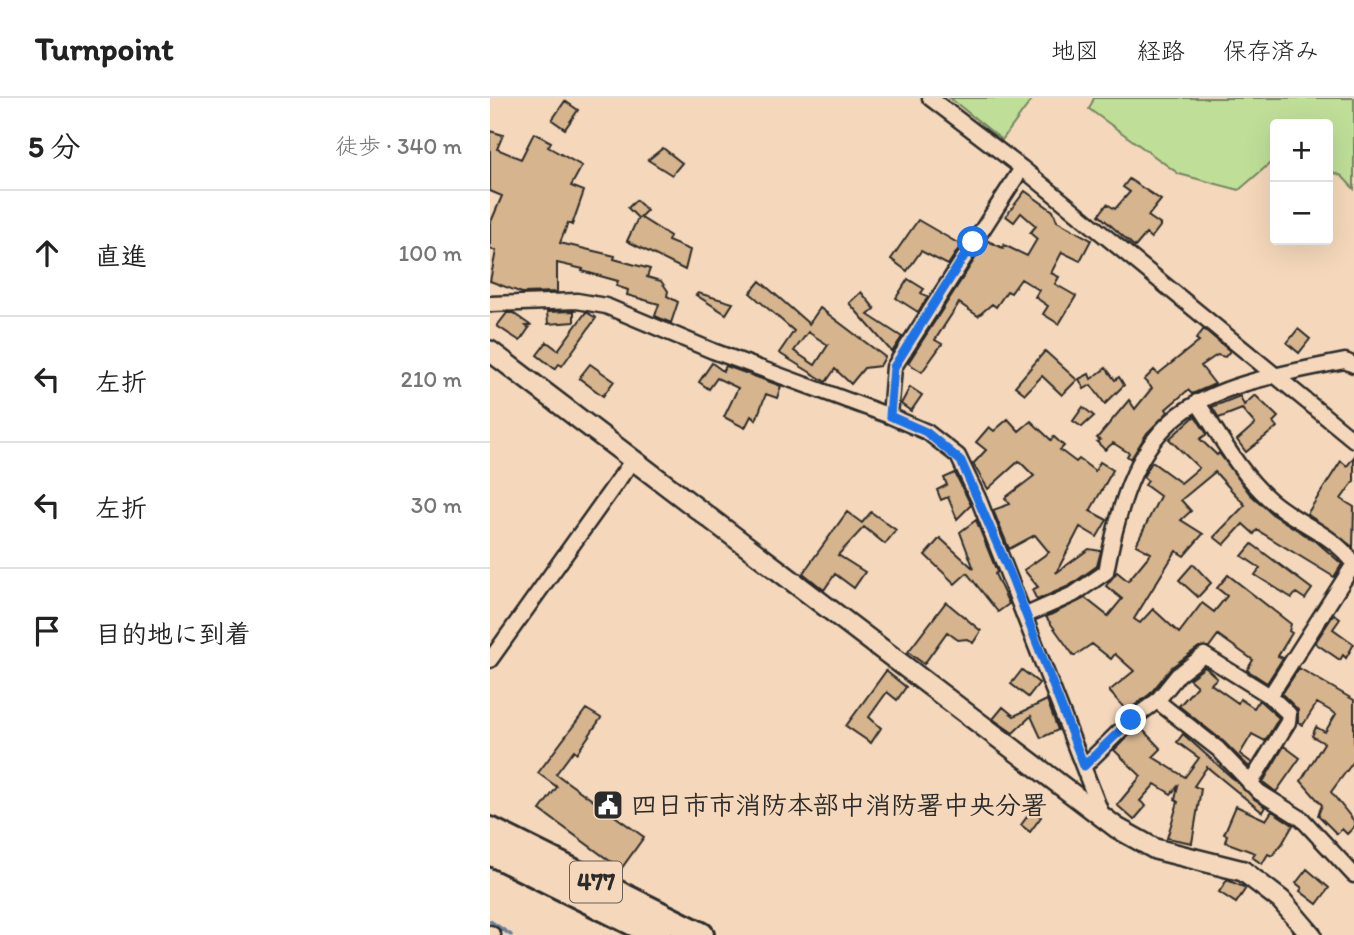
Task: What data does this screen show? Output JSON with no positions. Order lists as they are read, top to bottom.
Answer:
{
  "streets": {
    "highway": ["477"]
  },
  "places": {
    "public building": ["四日市市消防本部中消防署中央分署"]
  },
  "page": {
    "header": "Turnpoint",
    "nav": ["地図", "経路", "保存済み"],
    "heading": ["5 分", "徒歩 · 340 m"],
    "map_buttons": ["+", "−"],
    "list": [
      ["直進", "100 m"],
      ["左折", "210 m"],
      ["左折", "30 m"],
      "目的地に到着"
    ]
  }
}
